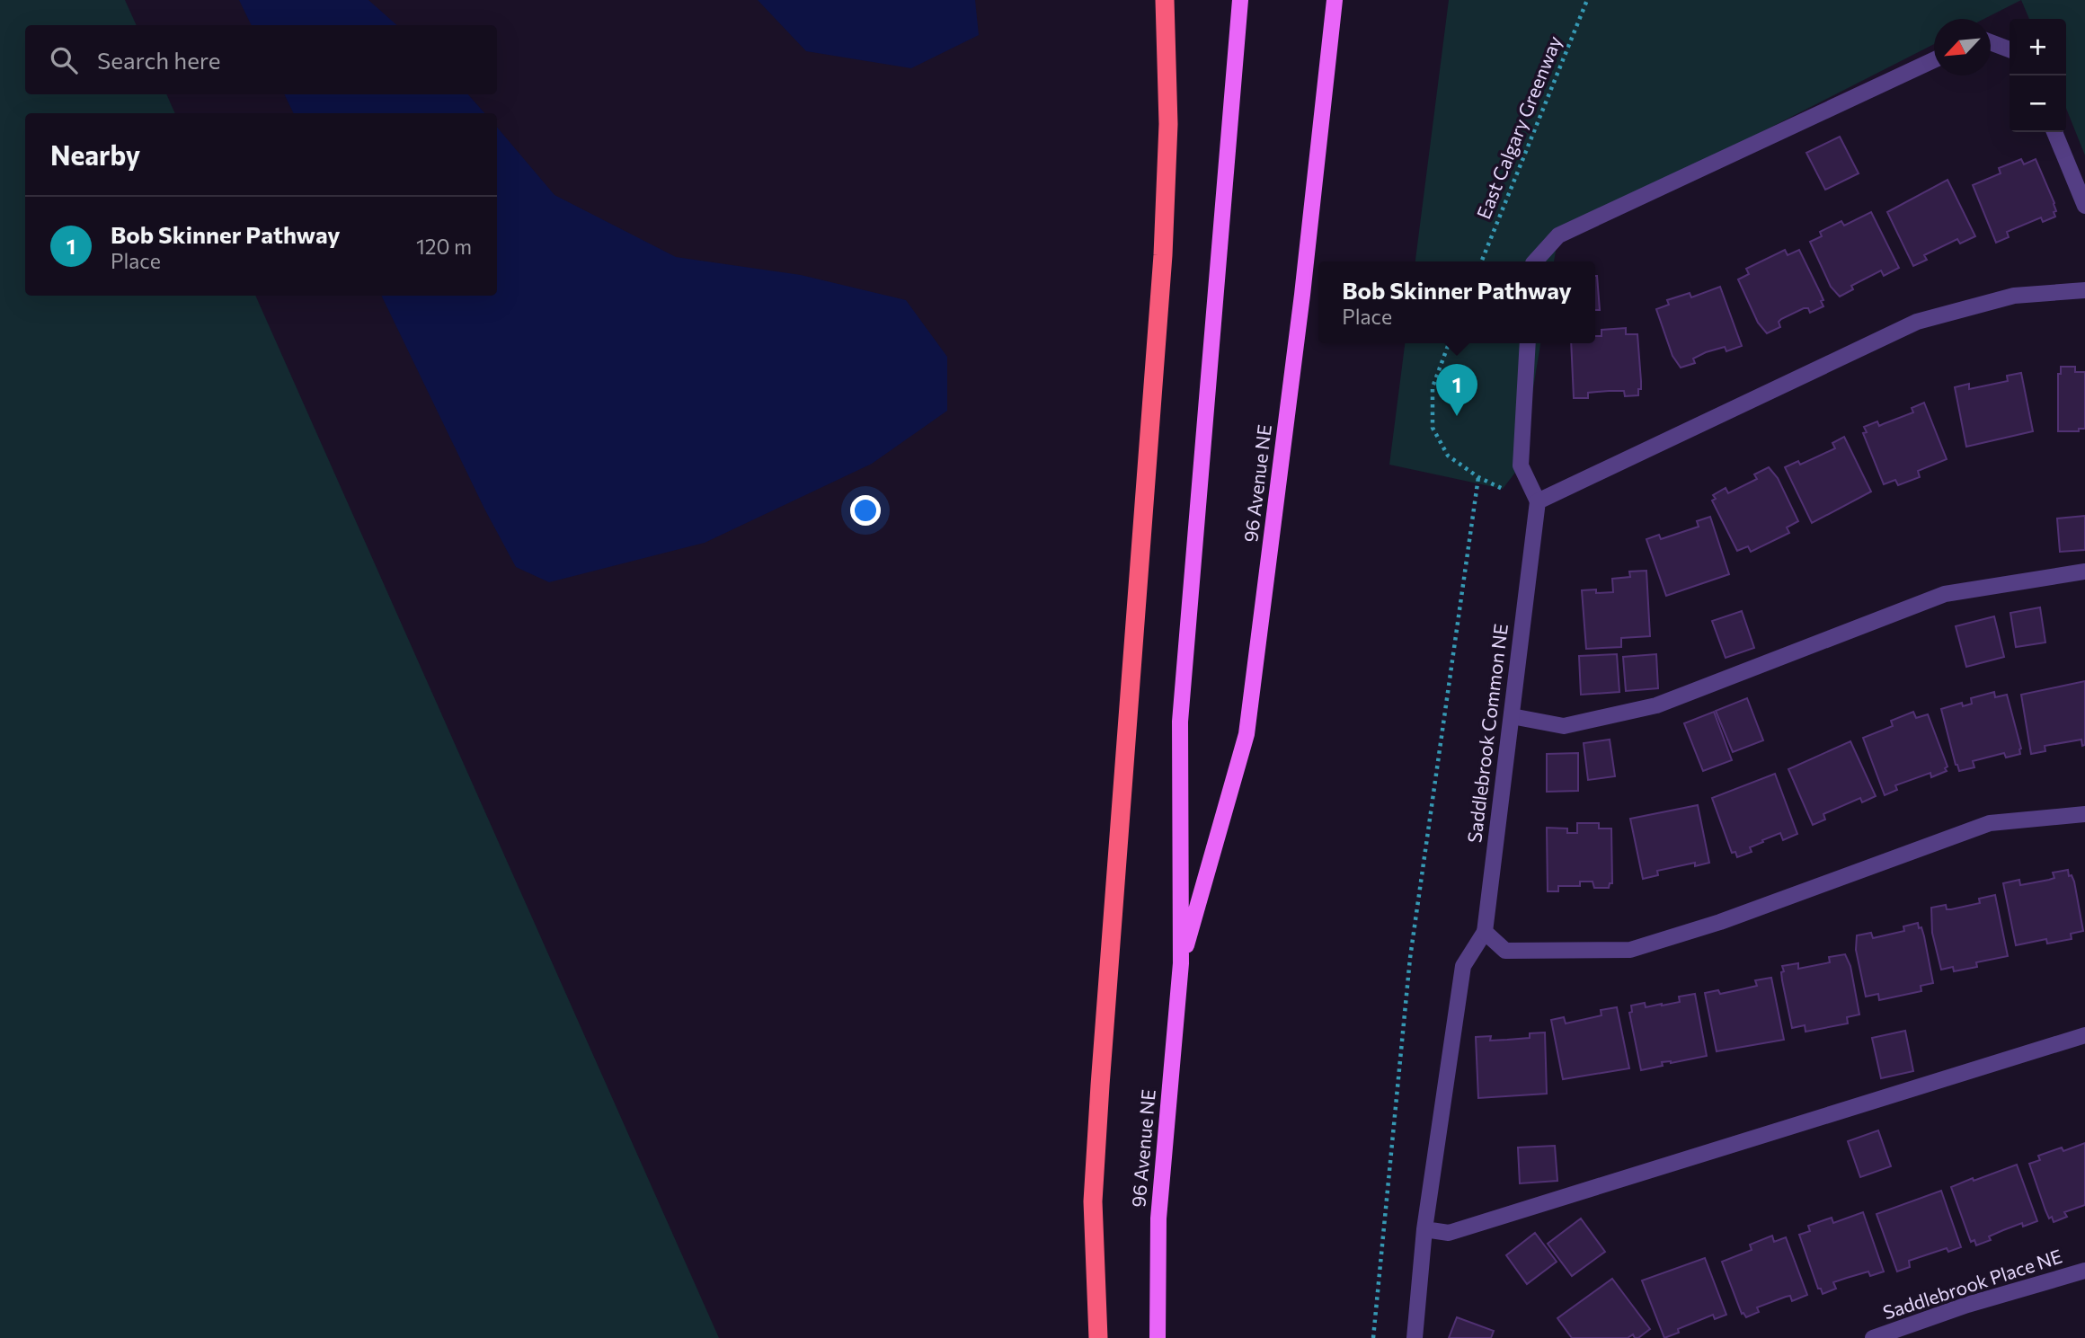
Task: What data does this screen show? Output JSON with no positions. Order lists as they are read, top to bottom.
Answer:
{
  "streets": {
    "main road": ["96 Avenue NE"],
    "street": ["Saddlebrook Common NE", "Saddlebrook Place NE"],
    "path": ["East Calgary Greenway"]
  },
  "north": "bottom left",
  "page": {
    "map_buttons": ["+", "−"],
    "search": "Search here",
    "heading": "Nearby",
    "list": [
      {
        "mark": "1",
        "name": "Bob Skinner Pathway",
        "note": "Place",
        "value": "120 m"
      }
    ],
    "popup": ["Bob Skinner Pathway", "Place"],
    "pins": "1"
  }
}
